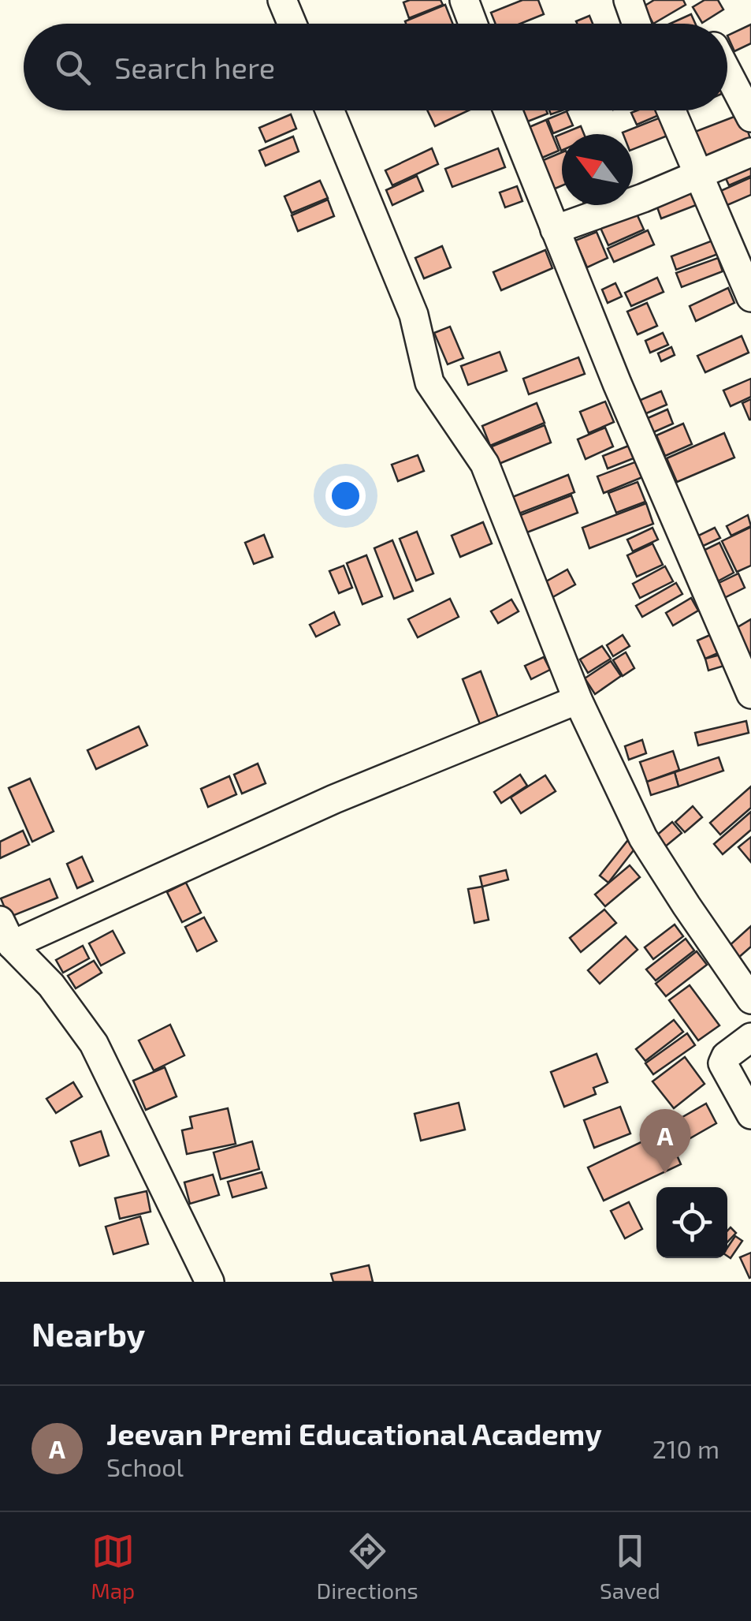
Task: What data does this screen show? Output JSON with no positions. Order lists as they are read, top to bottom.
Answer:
{
  "north": "top left",
  "page": {
    "search": "Search here",
    "pins": "A",
    "heading": "Nearby",
    "list": [
      {
        "mark": "A",
        "name": "Jeevan Premi Educational Academy",
        "note": "School",
        "value": "210 m"
      }
    ],
    "nav": ["Map", "Directions", "Saved"]
  }
}
